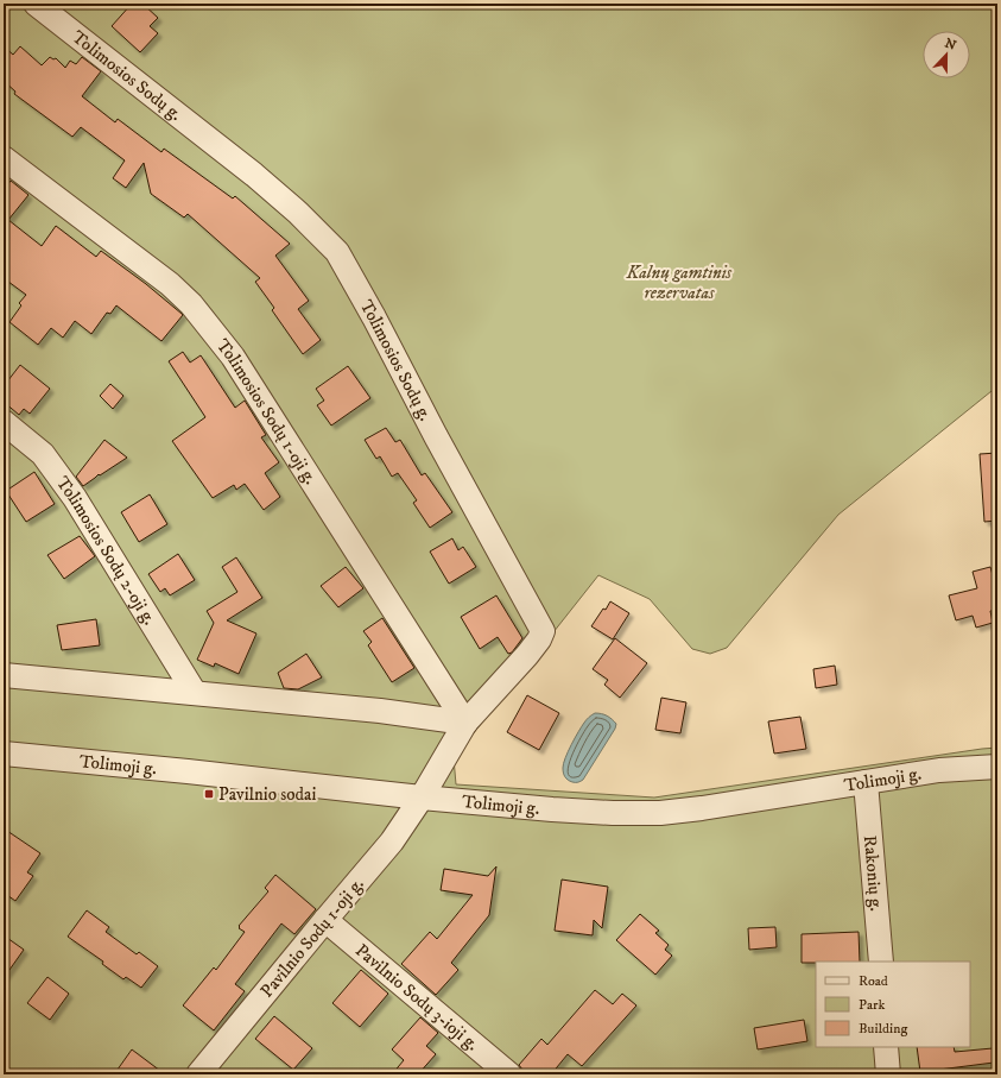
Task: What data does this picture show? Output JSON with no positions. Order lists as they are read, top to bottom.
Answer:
{
  "streets": {
    "street": [
      "Tolimosios Sodų g.",
      "Tolimosios Sodų 1-oji g.",
      "Tolimosios Sodų 2-oji g.",
      "Tolimoji g.",
      "Rakonių g.",
      "Pavilnio Sodų 1-oji g.",
      "Pavilnio Sodų 3-ioji g."
    ]
  },
  "crossings": [
    ["Tolimosios Sodų g.", "Tolimosios Sodų 1-oji g."],
    ["Tolimosios Sodų g.", "Tolimoji g."],
    ["Tolimosios Sodų g.", "Pavilnio Sodų 1-oji g."],
    ["Tolimoji g.", "Rakonių g."],
    ["Tolimoji g.", "Pavilnio Sodų 1-oji g."],
    ["Pavilnio Sodų 1-oji g.", "Pavilnio Sodų 3-ioji g."]
  ],
  "parks": ["Kalnų gamtinis rezervatas"],
  "places": {
    "transit": ["Pavilnio sodai"]
  },
  "legend": ["Road", "Park", "Building"],
  "north": "top"
}
